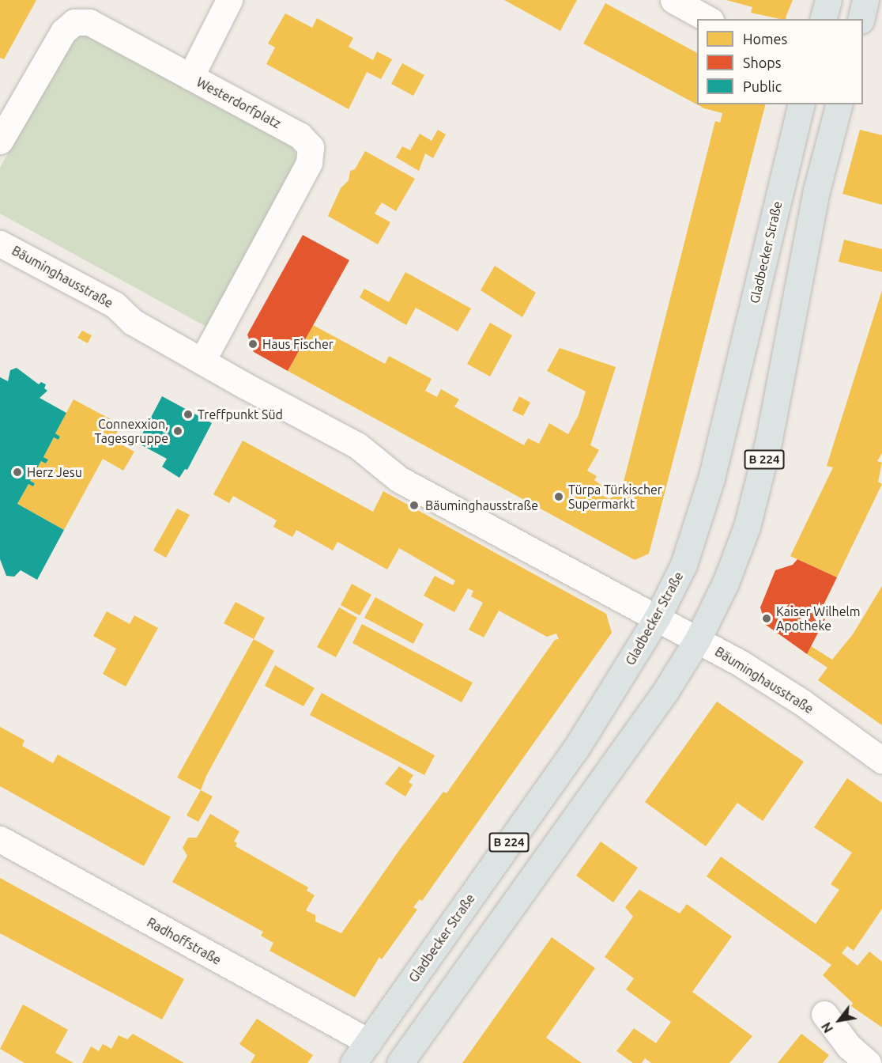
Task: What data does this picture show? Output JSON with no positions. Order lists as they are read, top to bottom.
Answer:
{
  "streets": {
    "main road": ["Gladbecker Straße", "B 224"],
    "street": ["Westerdorfplatz", "Bäuminghausstraße", "Radhoffstraße"]
  },
  "crossings": [
    ["Westerdorfplatz", "Bäuminghausstraße"],
    ["Gladbecker Straße", "Bäuminghausstraße"],
    ["Gladbecker Straße", "Radhoffstraße"],
    ["Bäuminghausstraße", "B 224"]
  ],
  "places": [
    "Haus Fischer",
    "Treffpunkt Süd",
    "Connexxion, Tagesgruppe",
    "Herz Jesu",
    "Türpa Türkischer Supermarkt",
    "Bäuminghausstraße",
    "Kaiser Wilhelm Apotheke"
  ],
  "legend": ["Homes", "Shops", "Public"],
  "north": "bottom left"
}
